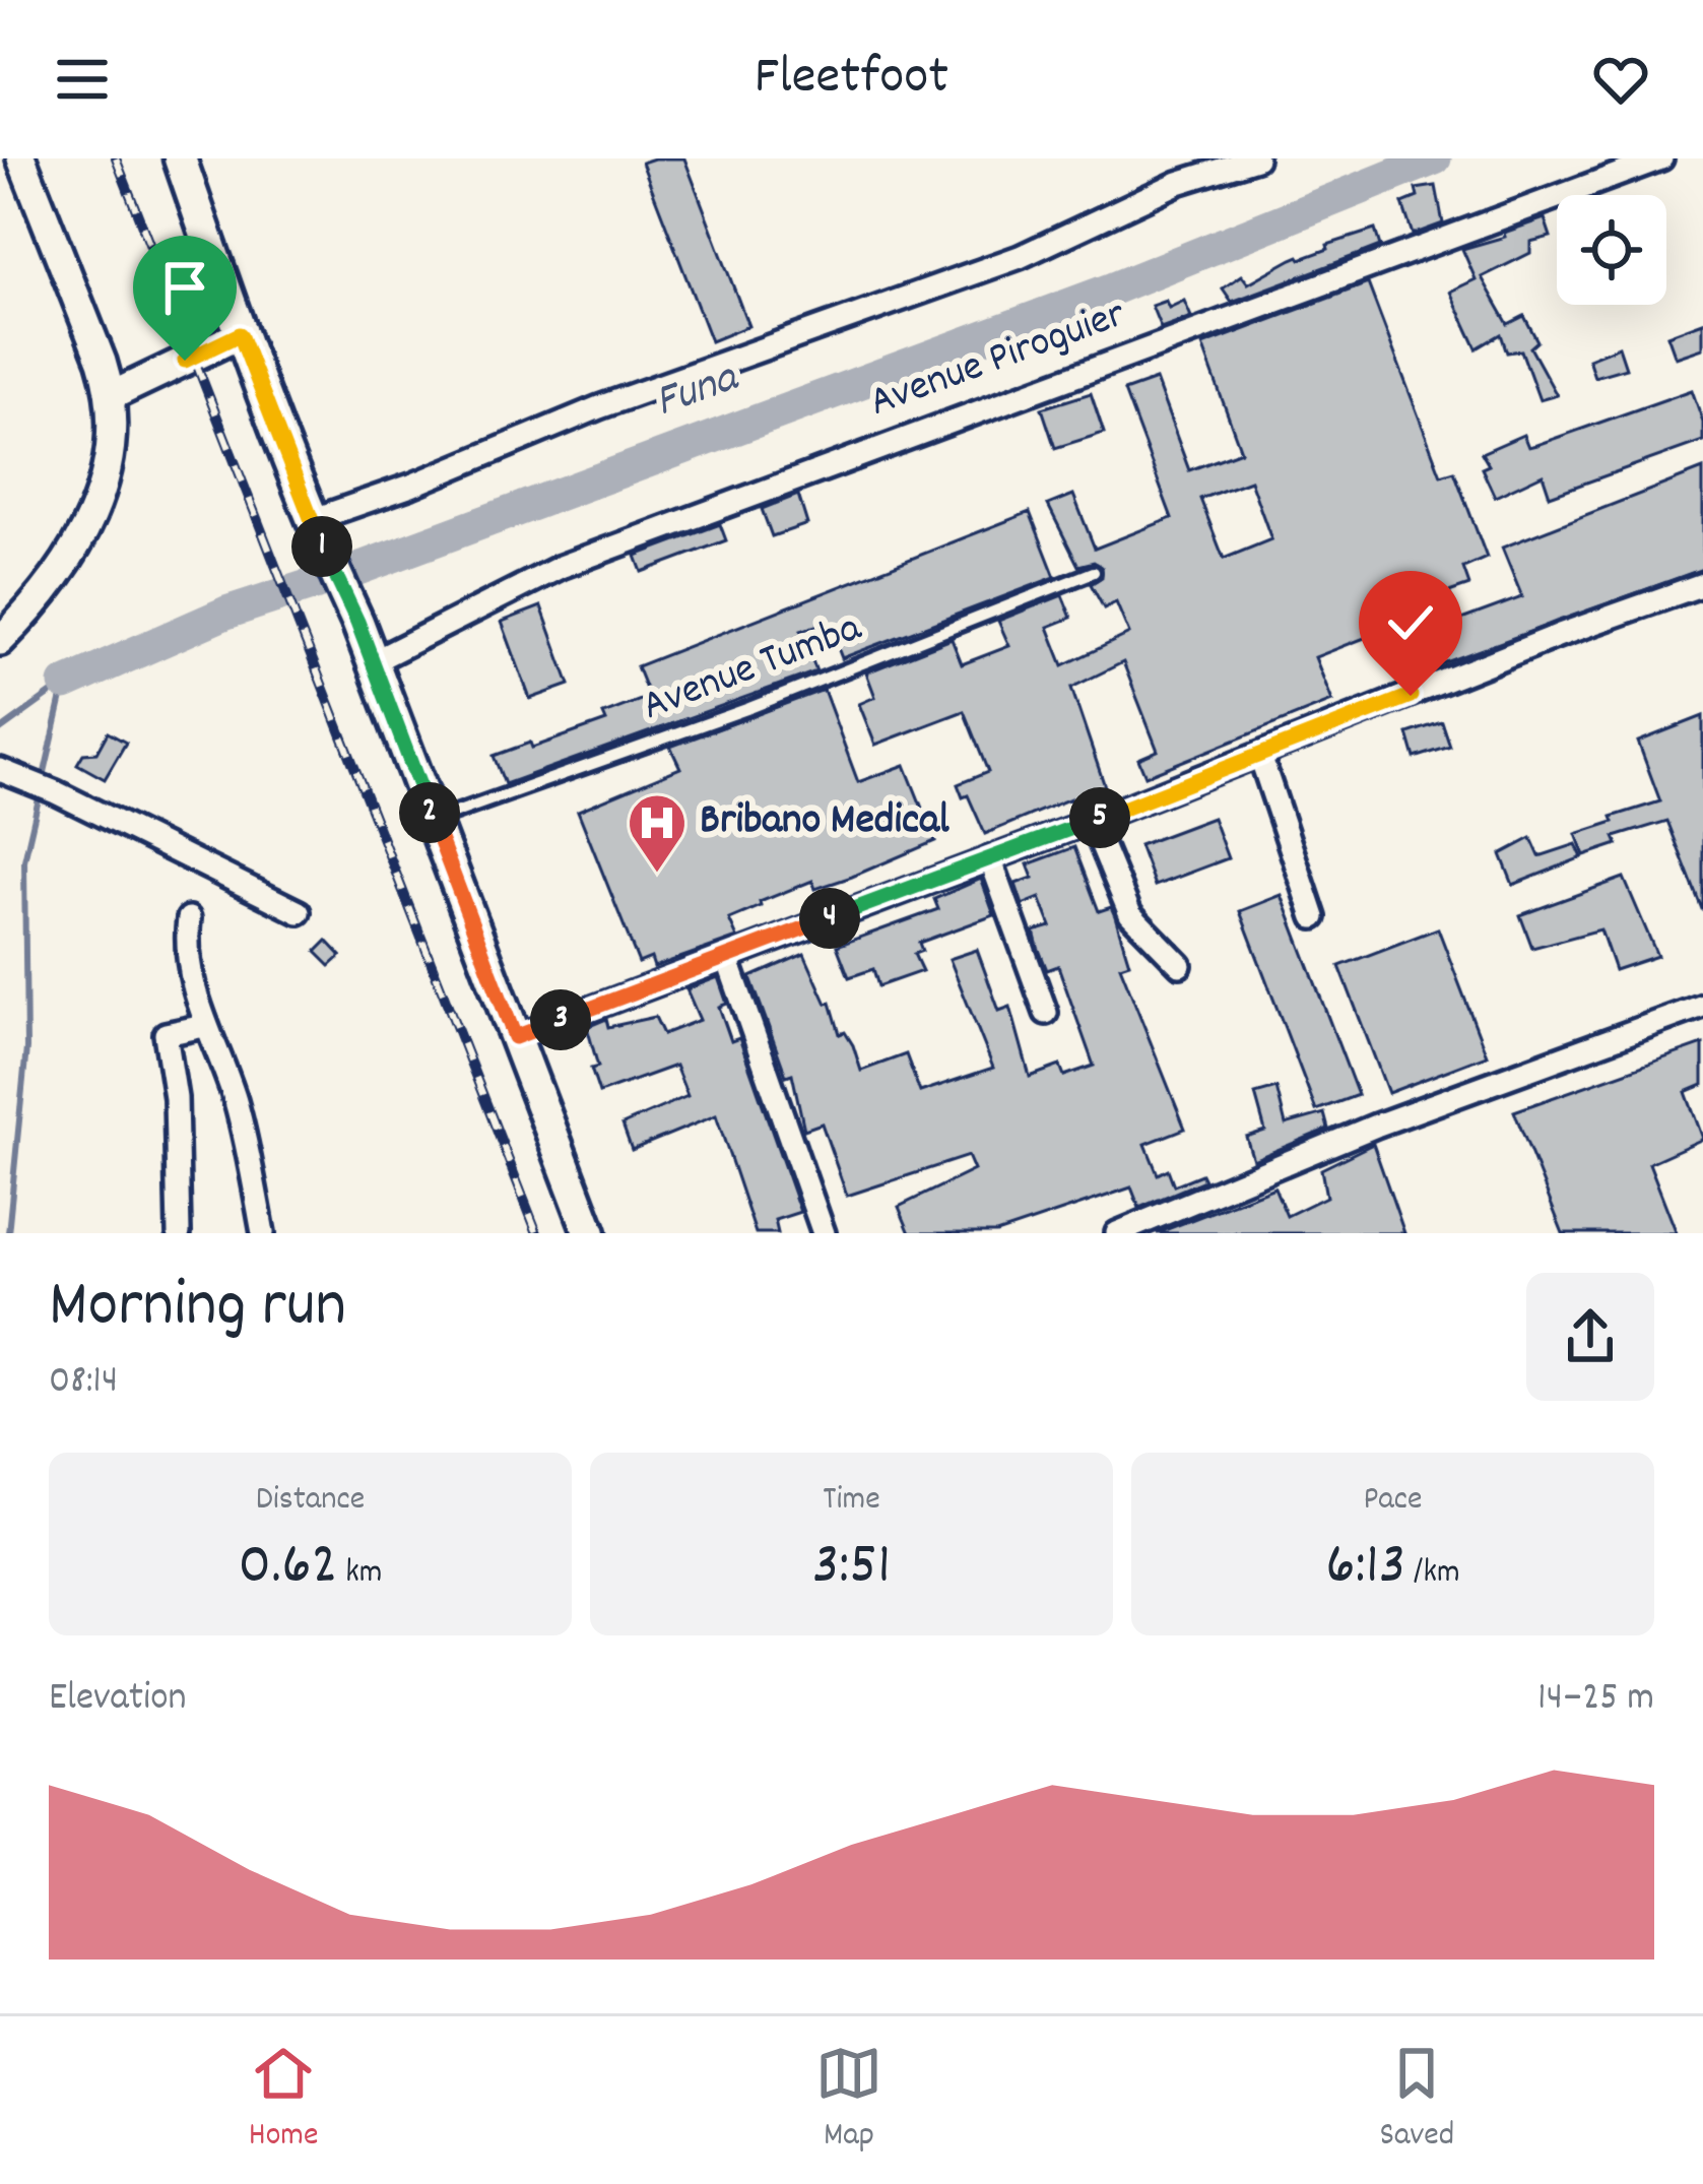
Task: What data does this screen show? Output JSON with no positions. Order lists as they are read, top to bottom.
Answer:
{
  "streets": {
    "street": ["Avenue Piroguier"],
    "lane": ["Avenue Tumba"]
  },
  "water": ["Funa"],
  "places": {
    "hospital": ["Bribano Medical"]
  },
  "page": {
    "header": "Fleetfoot",
    "pins": [
      "1",
      "2",
      "5",
      "4",
      "3"
    ],
    "heading": ["Morning run", "08:14"],
    "stats": [
      ["Distance", "0.62 km"],
      ["Time", "3:51"],
      ["Pace", "6:13 /km"]
    ],
    "chart": ["Elevation", "14–25 m"],
    "tabs": ["Home", "Map", "Saved"]
  }
}
